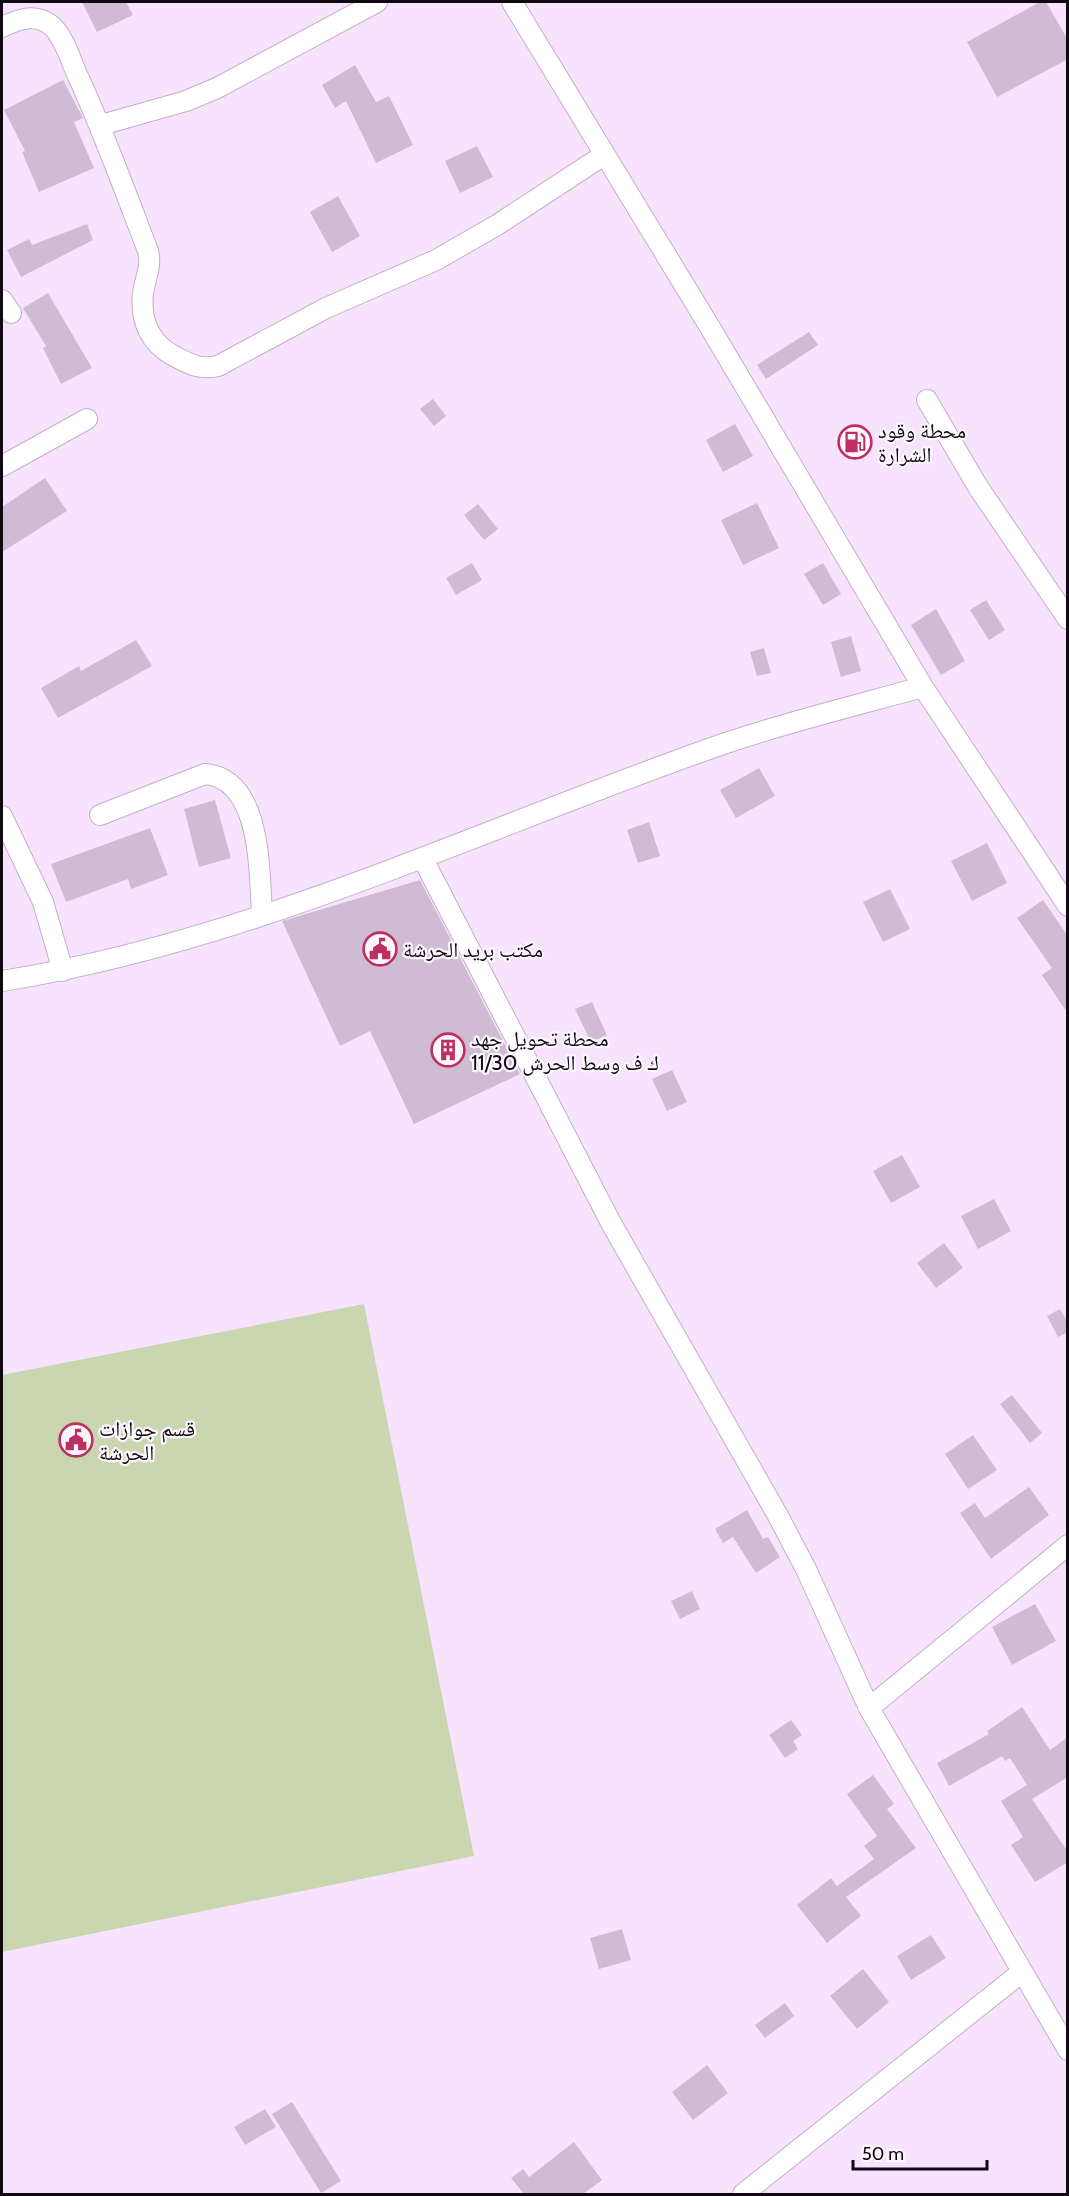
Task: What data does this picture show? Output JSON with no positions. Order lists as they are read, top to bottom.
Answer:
{
  "places": {
    "fuel station": ["محطة وقود الشرارة"],
    "public building": ["مكتب بريد الحرشة", "قسم جوازات الحرشة"],
    "building": ["محطة تحويل جهد 11/30 ك ف وسط الحرش"]
  },
  "scale_bar": "50 m"
}
